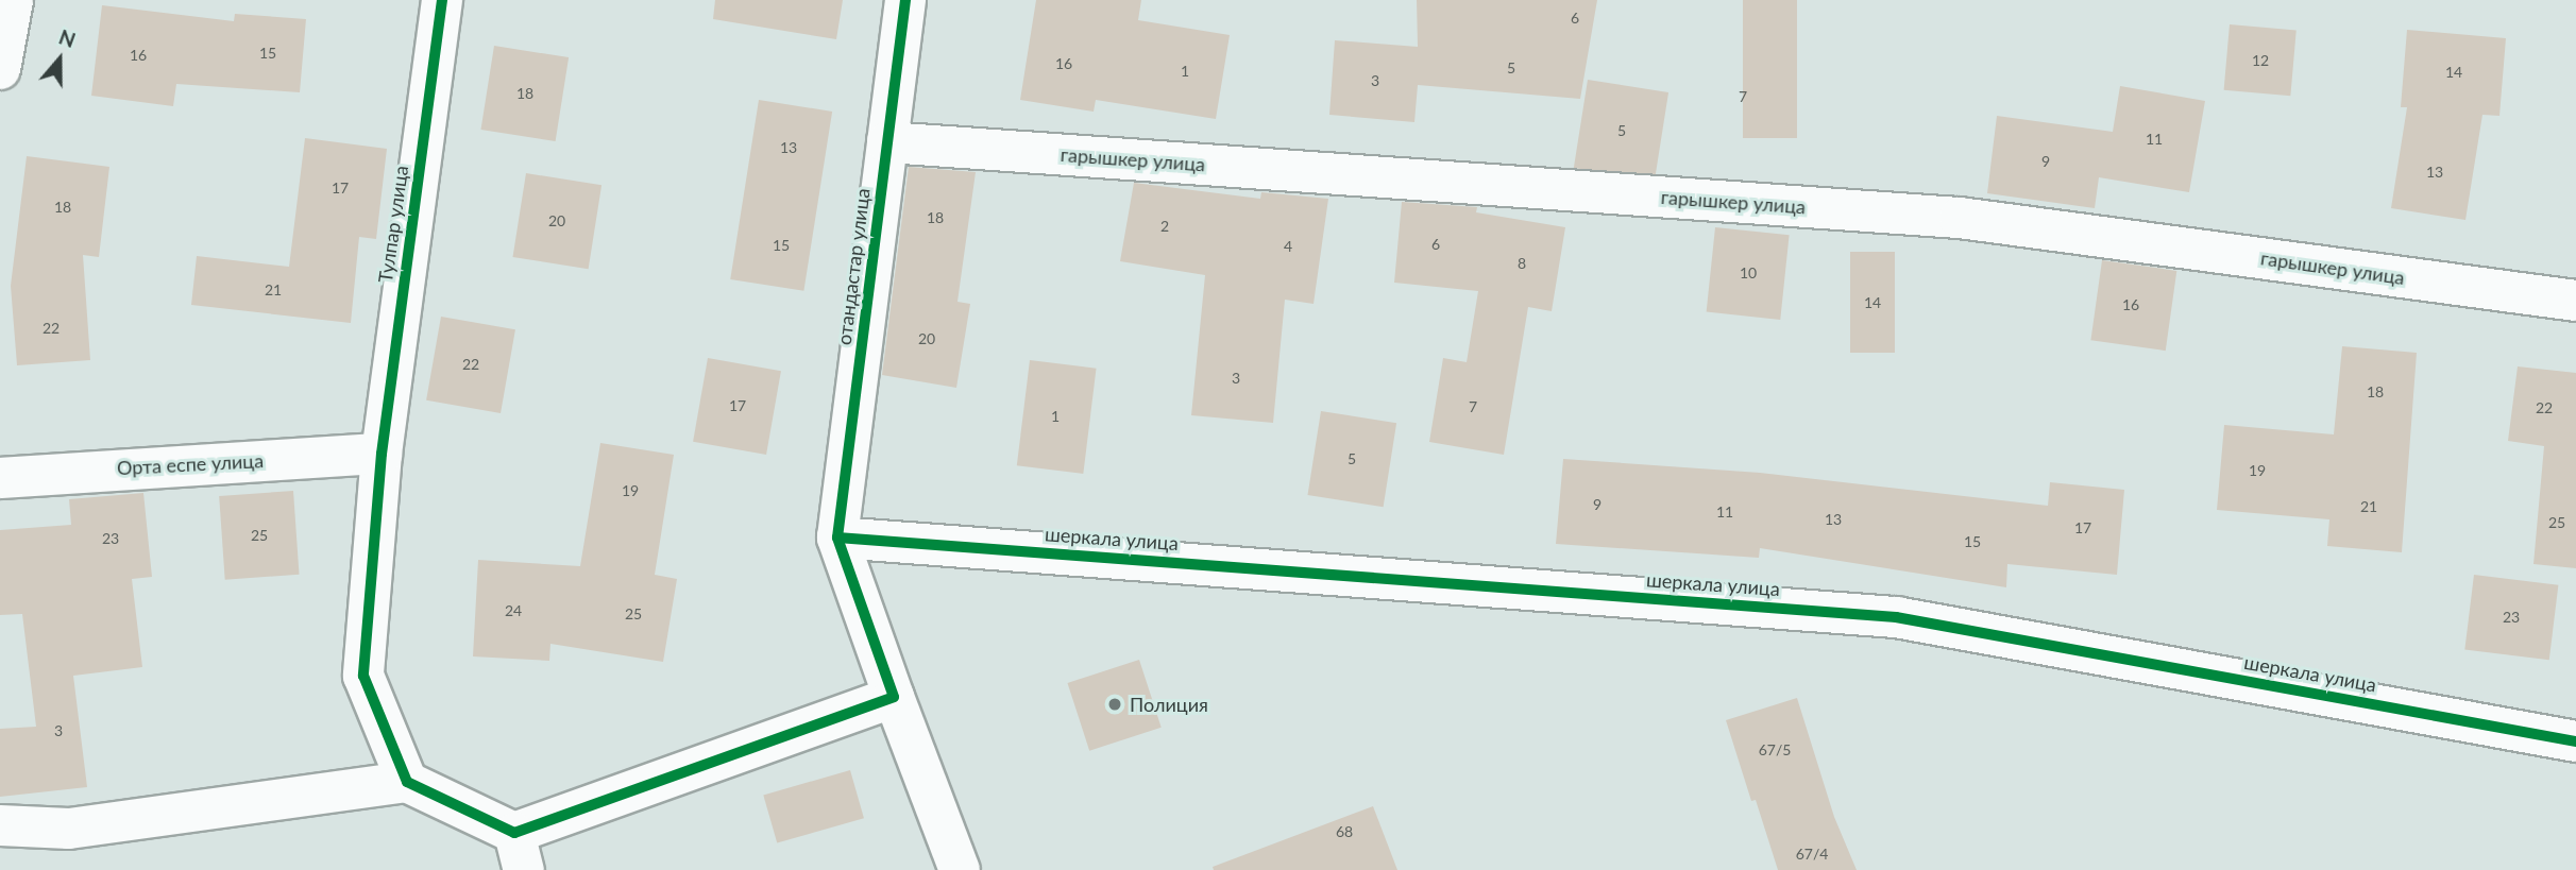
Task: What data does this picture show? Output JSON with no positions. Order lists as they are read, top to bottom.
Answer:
{
  "streets": {
    "street": [
      "гарышкер улица",
      "Тулпар улица",
      "отандастар улица",
      "Орта еспе улица",
      "шеркала улица"
    ]
  },
  "crossings": [
    ["гарышкер улица", "отандастар улица"],
    ["Тулпар улица", "Орта еспе улица"],
    ["отандастар улица", "шеркала улица"]
  ],
  "places": ["Полиция"],
  "house_numbers": [
    "6",
    "15",
    "16",
    "12",
    "16",
    "5",
    "1",
    "14",
    "3",
    "18",
    "7",
    "5",
    "11",
    "13",
    "9",
    "13",
    "17",
    "18",
    "18",
    "20",
    "2",
    "6",
    "15",
    "4",
    "8",
    "10",
    "21",
    "14",
    "16",
    "22",
    "20",
    "22",
    "3",
    "18",
    "17",
    "7",
    "22",
    "1",
    "5",
    "19",
    "19",
    "9",
    "21",
    "11",
    "13",
    "25",
    "17",
    "25",
    "23",
    "15",
    "24",
    "25",
    "23",
    "3",
    "67/5",
    "68",
    "67/4"
  ],
  "north": "top"
}
